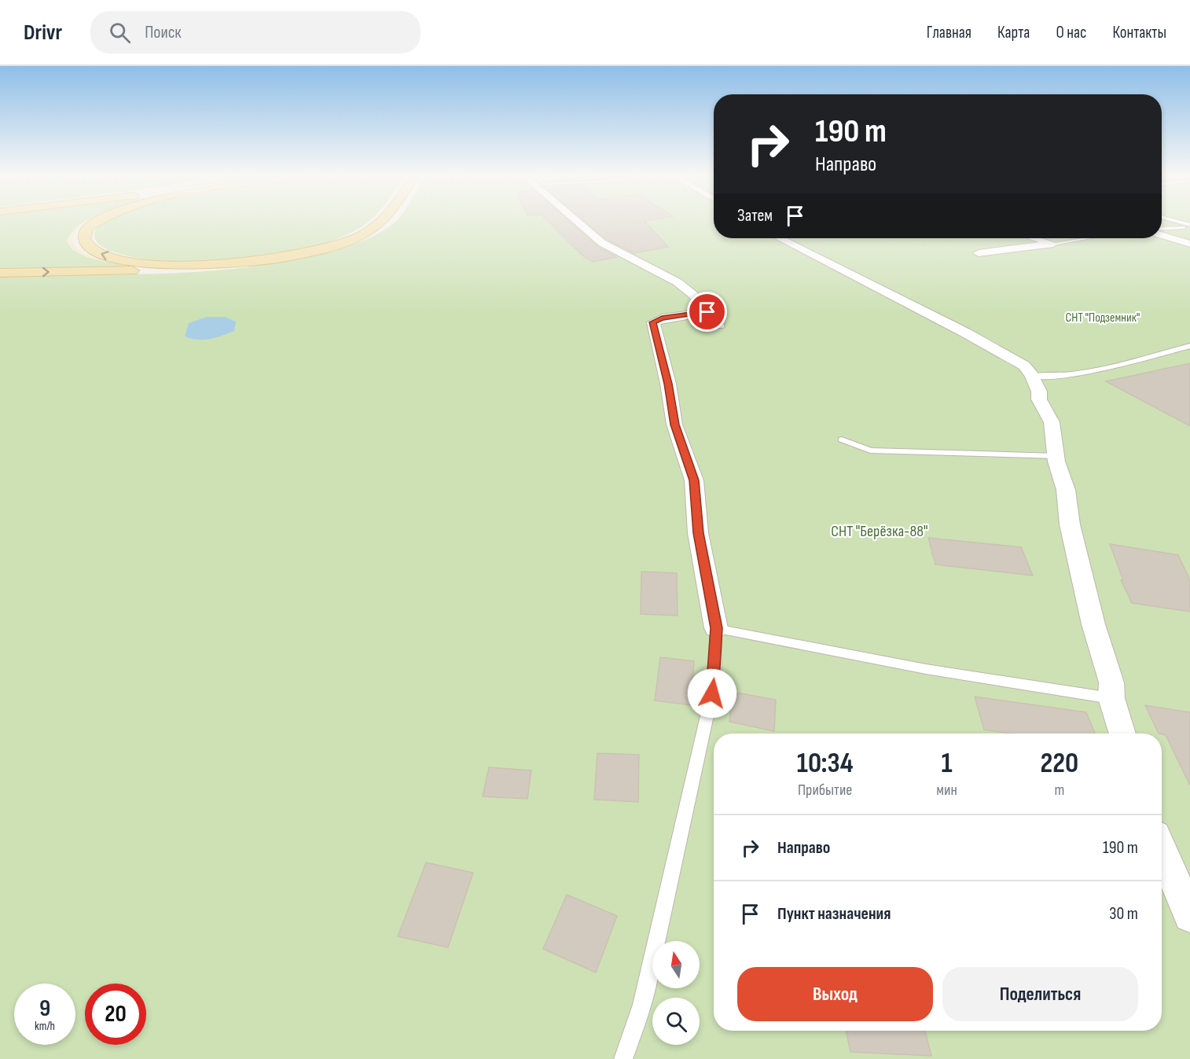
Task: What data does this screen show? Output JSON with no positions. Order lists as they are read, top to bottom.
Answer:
{
  "parks": ["СНТ \"Подземник\"", "СНТ \"Берёзка-88\""],
  "north": "top",
  "page": {
    "header": "Drivr",
    "search": "Поиск",
    "nav": [
      "Главная",
      "Карта",
      "О нас",
      "Контакты"
    ],
    "turn": ["190 m", "Направо"],
    "then": "Затем",
    "eta": [
      "10:34",
      "Прибытие",
      "1",
      "мин",
      "220",
      "m"
    ],
    "list": [
      {
        "name": "Направо",
        "value": "190 m"
      },
      {
        "name": "Пункт назначения",
        "value": "30 m"
      }
    ],
    "buttons": ["Выход", "Поделиться"],
    "speed": "9 km/h",
    "limit": "20"
  }
}
